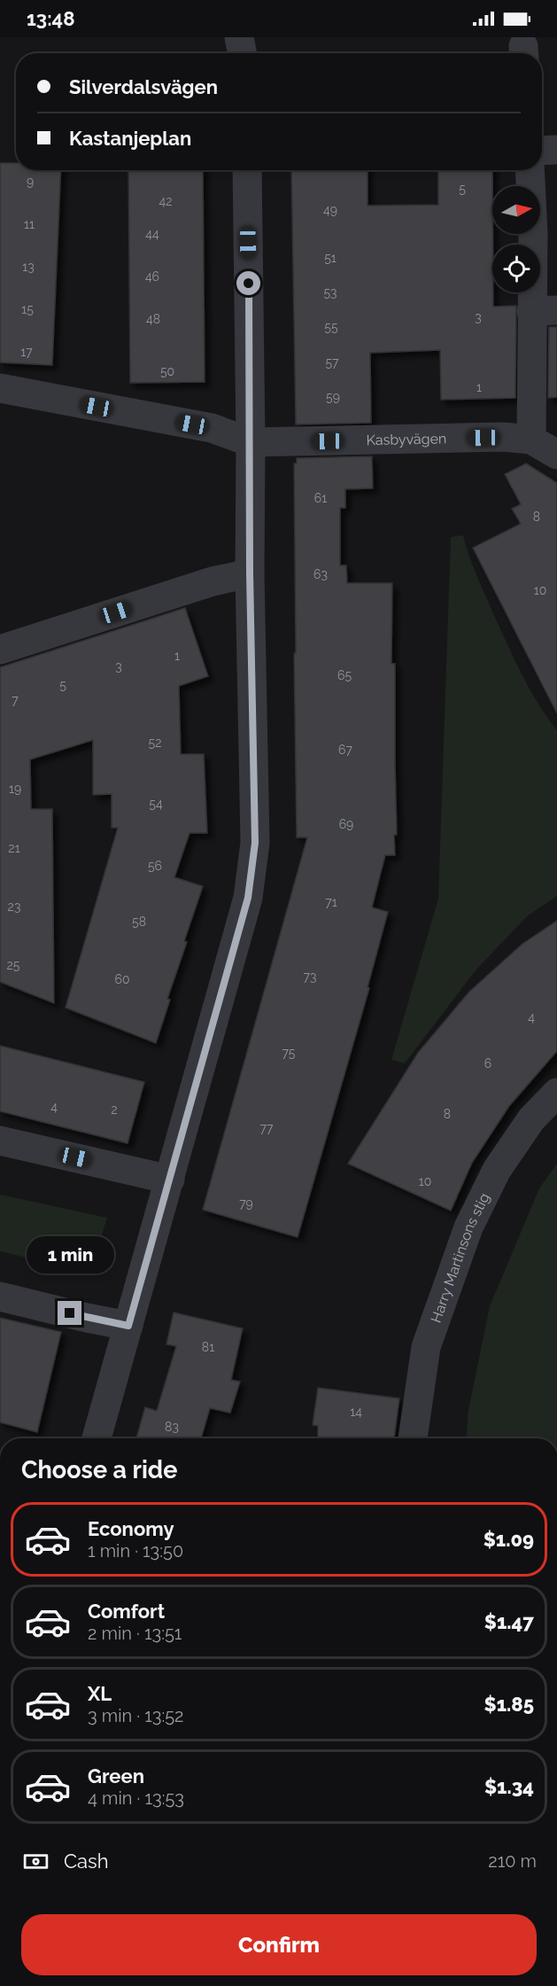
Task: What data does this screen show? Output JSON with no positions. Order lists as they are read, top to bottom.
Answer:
{
  "streets": {
    "street": ["Kasbyvägen", "Harry Martinsons stig"]
  },
  "house_numbers": [
    "9",
    "5",
    "42",
    "49",
    "11",
    "44",
    "51",
    "13",
    "46",
    "53",
    "15",
    "3",
    "48",
    "55",
    "17",
    "57",
    "50",
    "1",
    "59",
    "61",
    "8",
    "63",
    "10",
    "1",
    "3",
    "65",
    "5",
    "7",
    "52",
    "67",
    "19",
    "54",
    "69",
    "21",
    "56",
    "71",
    "23",
    "58",
    "25",
    "73",
    "60",
    "4",
    "75",
    "6",
    "4",
    "2",
    "8",
    "77",
    "10",
    "79",
    "81",
    "14",
    "83"
  ],
  "north": "right",
  "page": {
    "status": "13:48",
    "banner": ["Silverdalsvägen", "Kastanjeplan"],
    "bubble": "1 min",
    "heading": "Choose a ride",
    "list": [
      {
        "name": "Economy",
        "note": "1 min · 13:50",
        "value": "$1.09"
      },
      {
        "name": "Comfort",
        "note": "2 min · 13:51",
        "value": "$1.47"
      },
      {
        "name": "XL",
        "note": "3 min · 13:52",
        "value": "$1.85"
      },
      {
        "name": "Green",
        "note": "4 min · 13:53",
        "value": "$1.34"
      }
    ],
    "pay": ["Cash", "210 m"],
    "buttons": "Confirm"
  }
}
